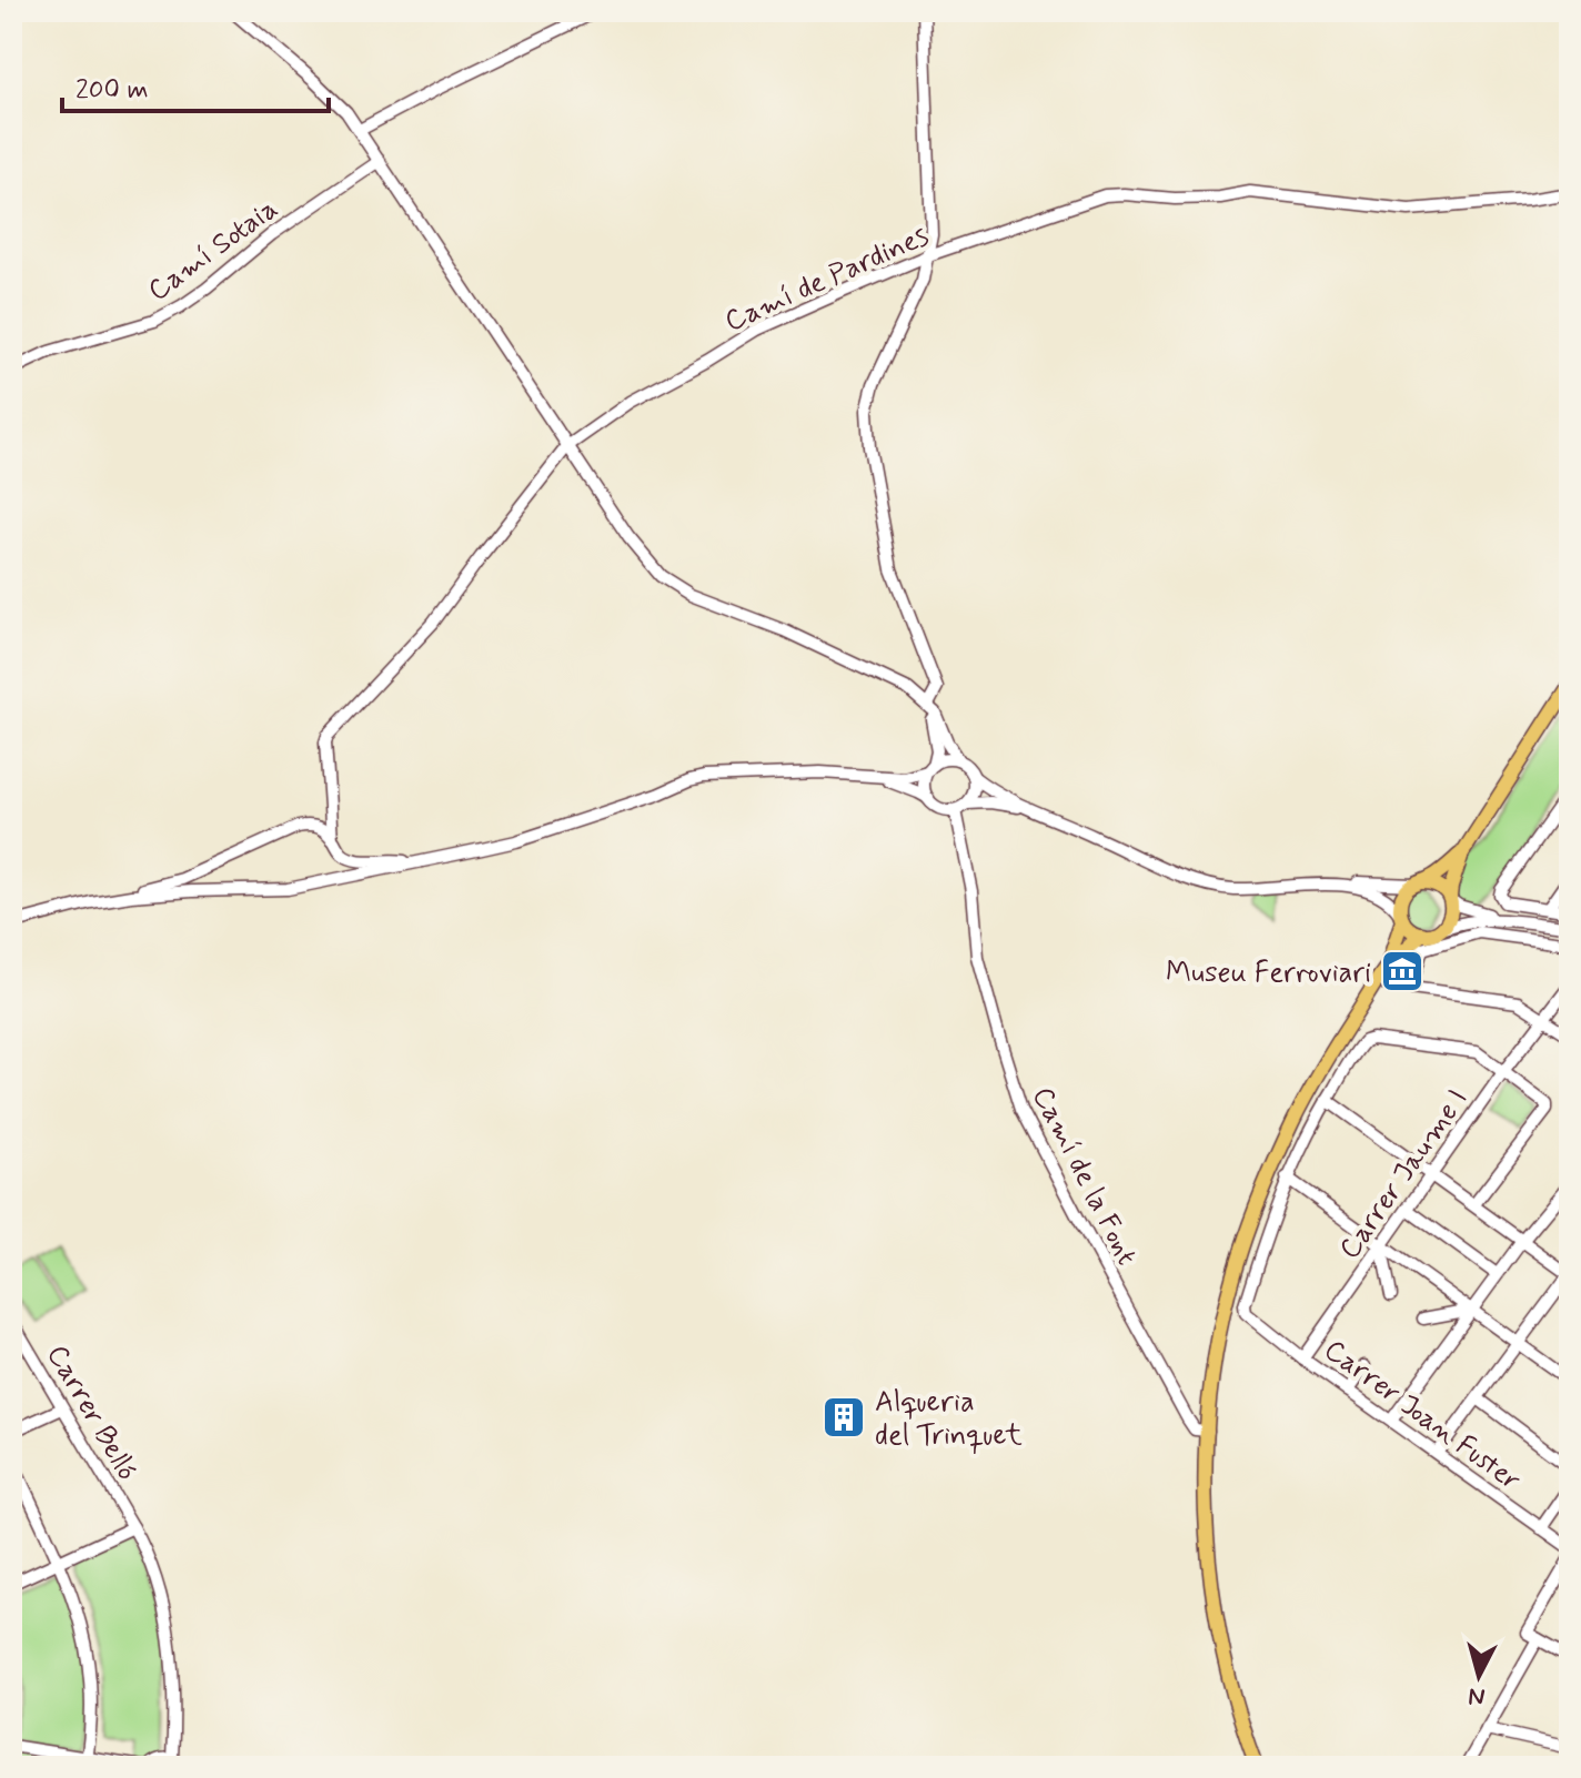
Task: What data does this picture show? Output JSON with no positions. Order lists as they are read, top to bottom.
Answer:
{
  "streets": {
    "street": [
      "Camí Sotaia",
      "Camí de Pardines",
      "Carrer Jaume I",
      "Camí de la Font",
      "Carrer Belló",
      "Carrer Joan Fuster"
    ]
  },
  "crossings": [
    ["Carrer Jaume I", "Carrer Joan Fuster"]
  ],
  "places": {
    "museum": ["Museu Ferroviari"],
    "building": ["Alqueria del Trinquet"]
  },
  "scale_bar": "200 m",
  "north": "bottom"
}
